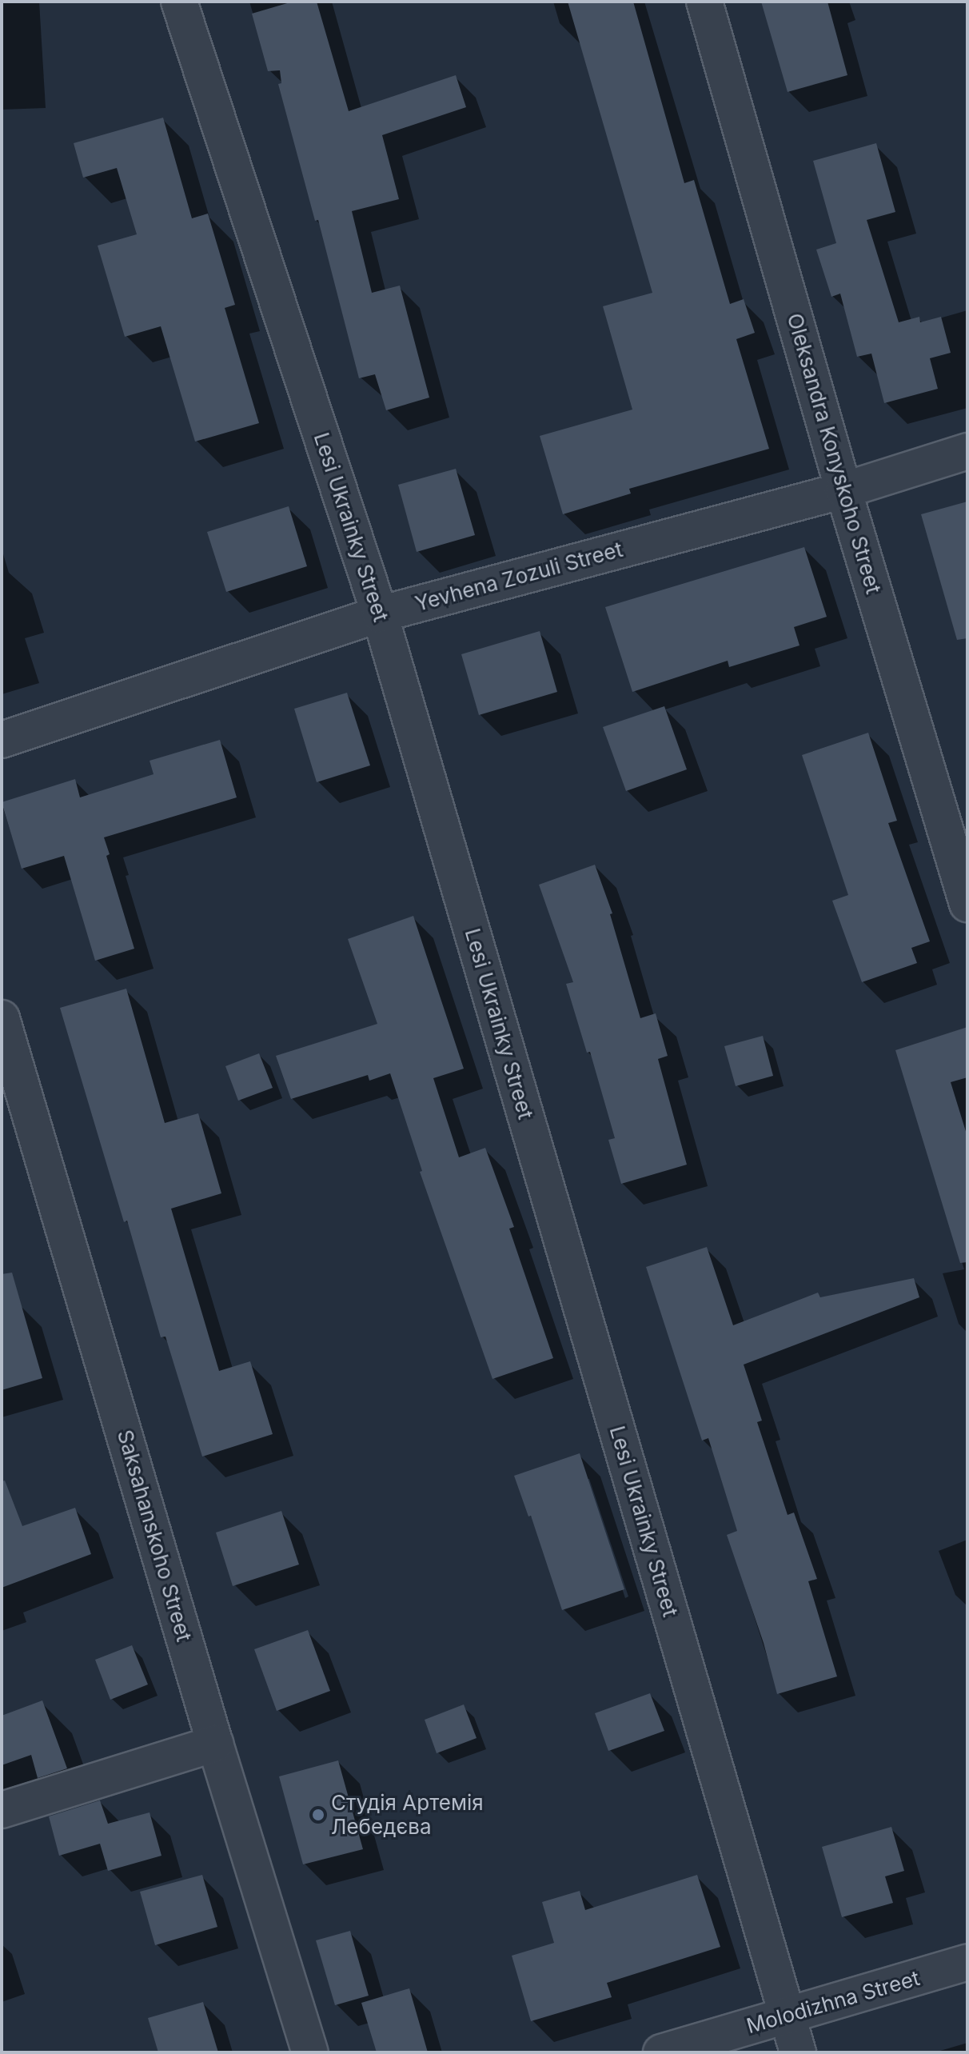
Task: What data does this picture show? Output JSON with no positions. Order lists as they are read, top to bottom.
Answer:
{
  "streets": {
    "street": [
      "Oleksandra Konyskoho Street",
      "Lesi Ukrainky Street",
      "Yevhena Zozuli Street",
      "Saksahanskoho Street",
      "Molodizhna Street"
    ]
  },
  "crossings": [
    ["Oleksandra Konyskoho Street", "Yevhena Zozuli Street"],
    ["Lesi Ukrainky Street", "Yevhena Zozuli Street"],
    ["Lesi Ukrainky Street", "Molodizhna Street"]
  ],
  "places": ["Студія Артемія Лебедєва"]
}
